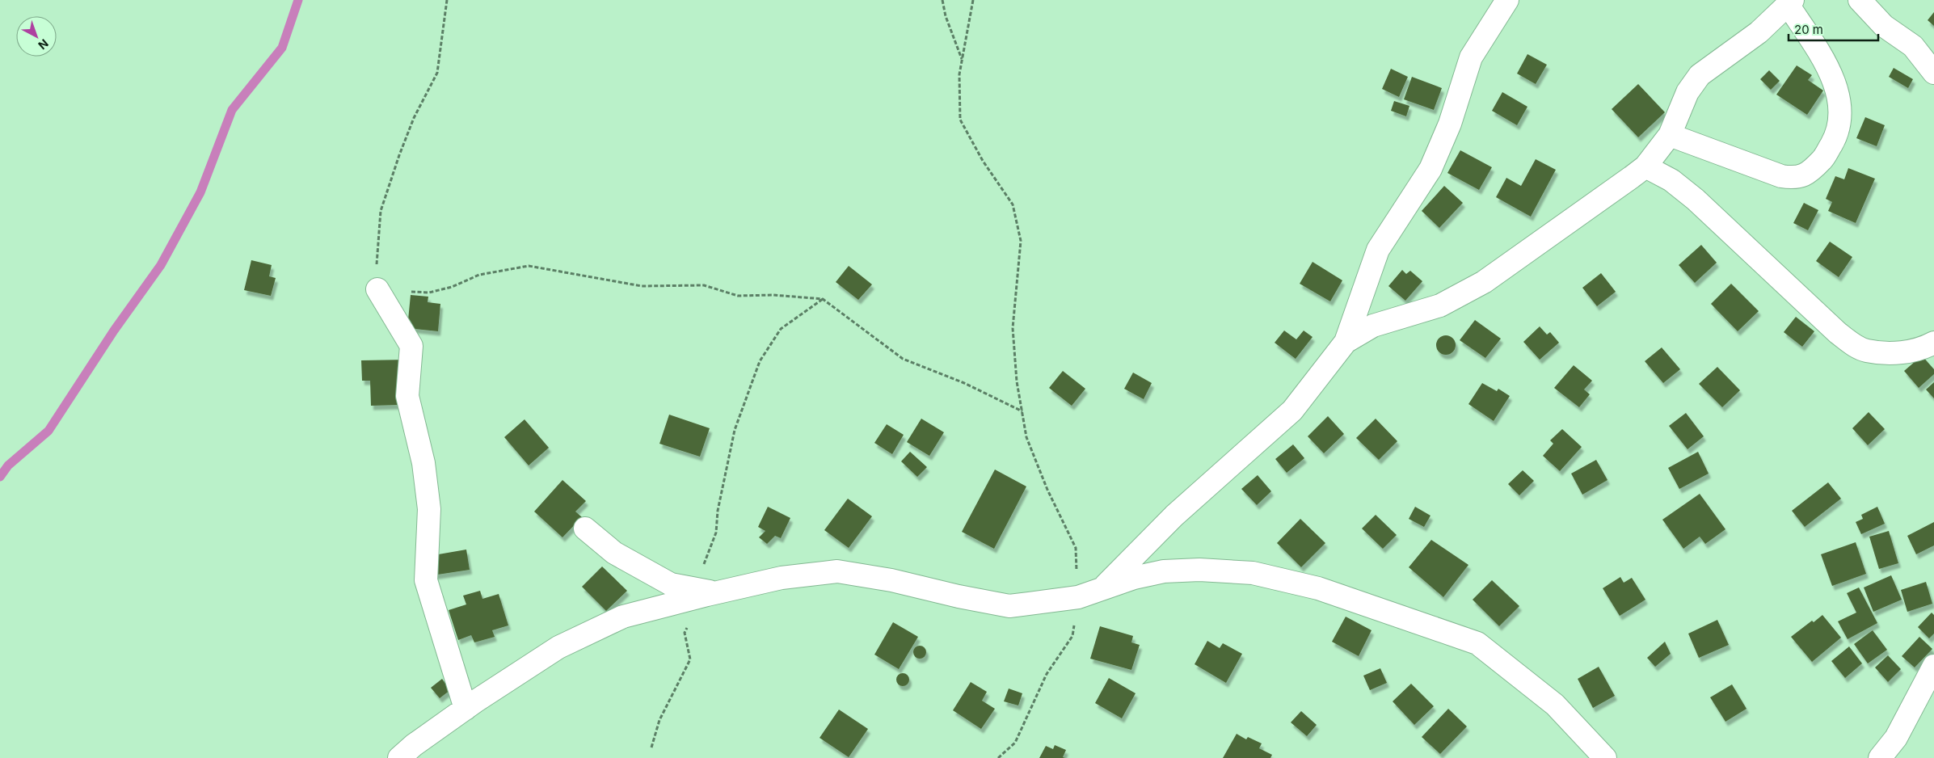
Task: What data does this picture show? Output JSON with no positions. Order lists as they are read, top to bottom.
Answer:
{
  "scale_bar": "20 m",
  "north": "bottom right"
}
